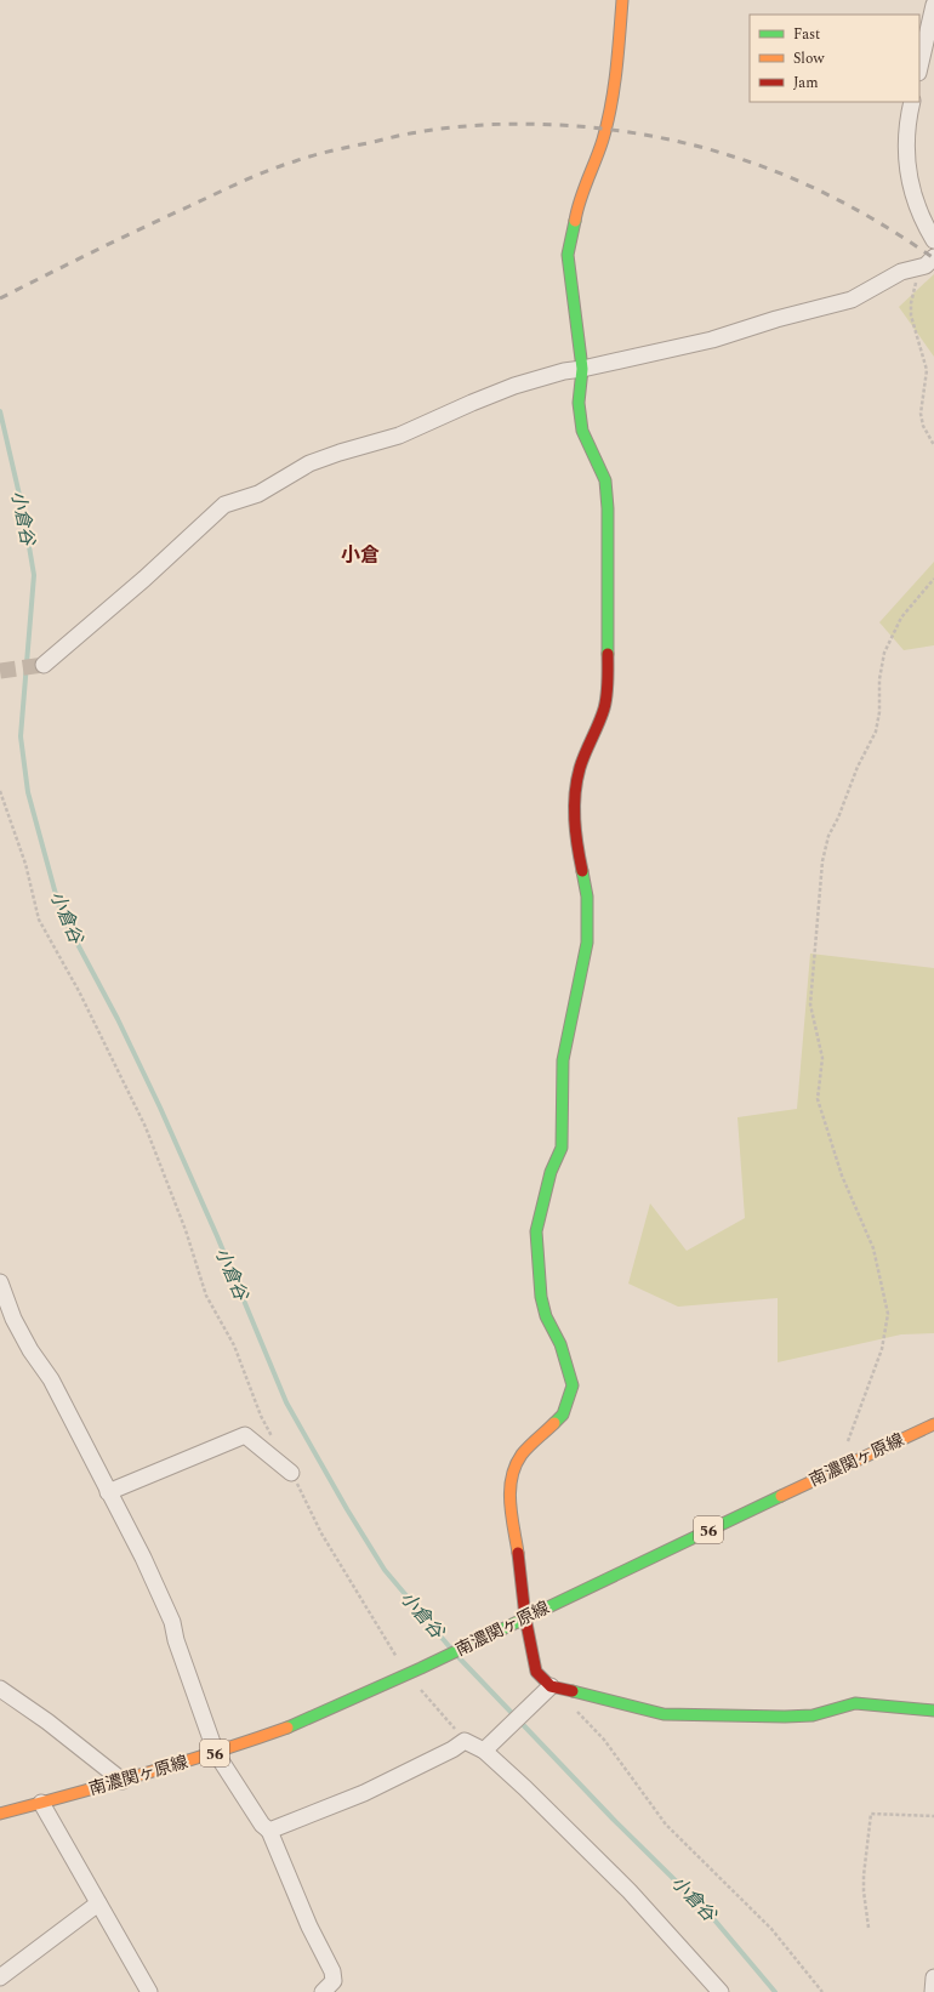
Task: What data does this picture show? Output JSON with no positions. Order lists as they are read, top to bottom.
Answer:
{
  "streets": {
    "street": ["南濃関ヶ原線", "56"]
  },
  "districts": ["小倉"],
  "water": ["小倉谷"],
  "legend": ["Fast", "Slow", "Jam"]
}
